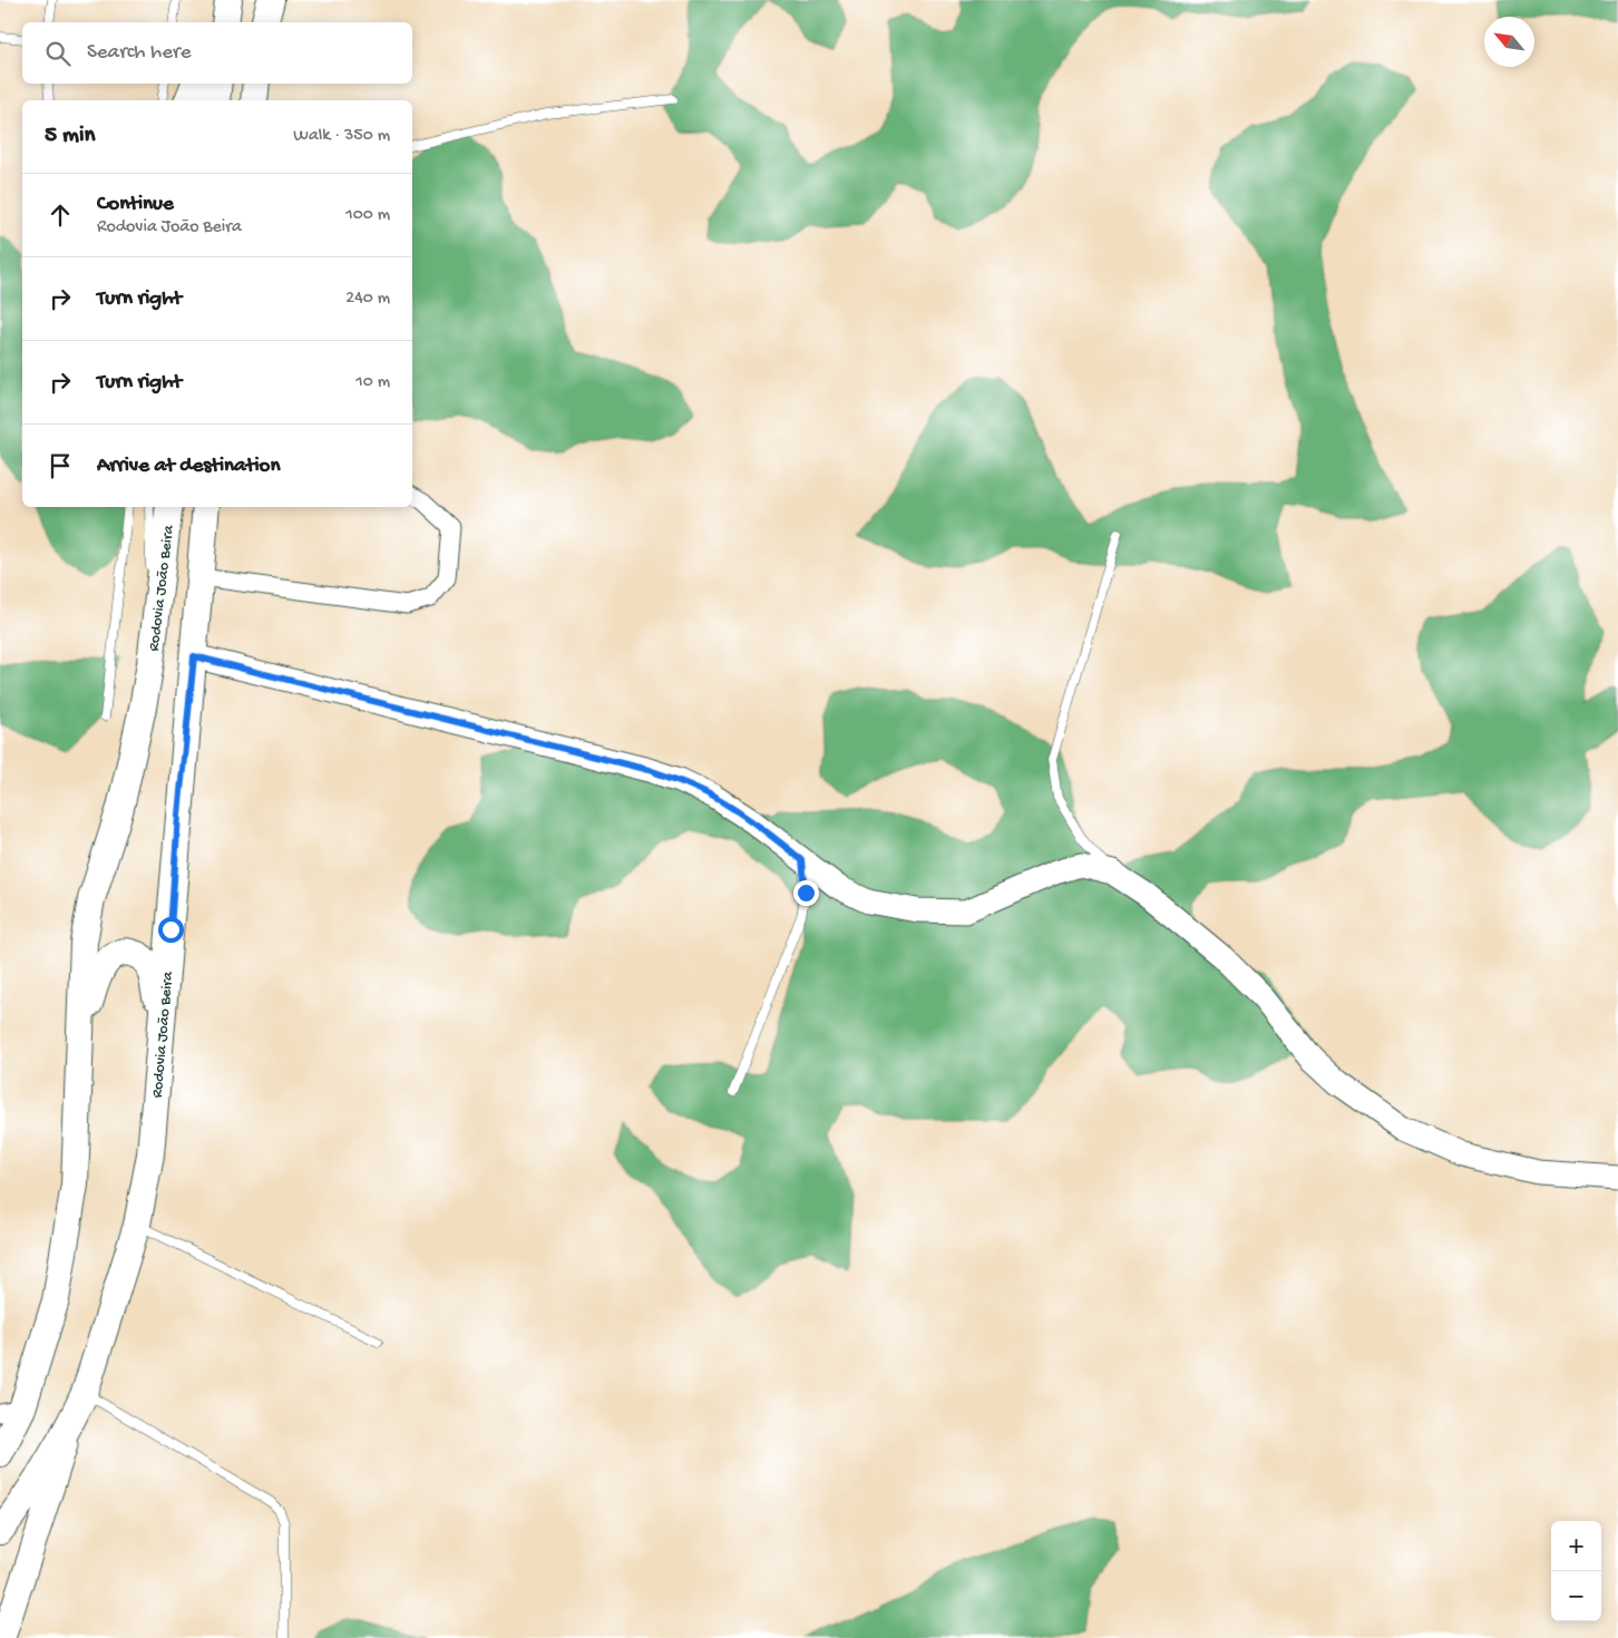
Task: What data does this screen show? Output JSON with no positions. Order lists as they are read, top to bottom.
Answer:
{
  "streets": {
    "main road": ["Rodovia João Beira"]
  },
  "north": "top left",
  "page": {
    "search": "Search here",
    "heading": ["5 min", "Walk · 350 m"],
    "list": [
      ["Continue", "Rodovia João Beira", "100 m"],
      ["Turn right", "240 m"],
      ["Turn right", "10 m"],
      "Arrive at destination"
    ],
    "map_buttons": ["+", "−"]
  }
}
